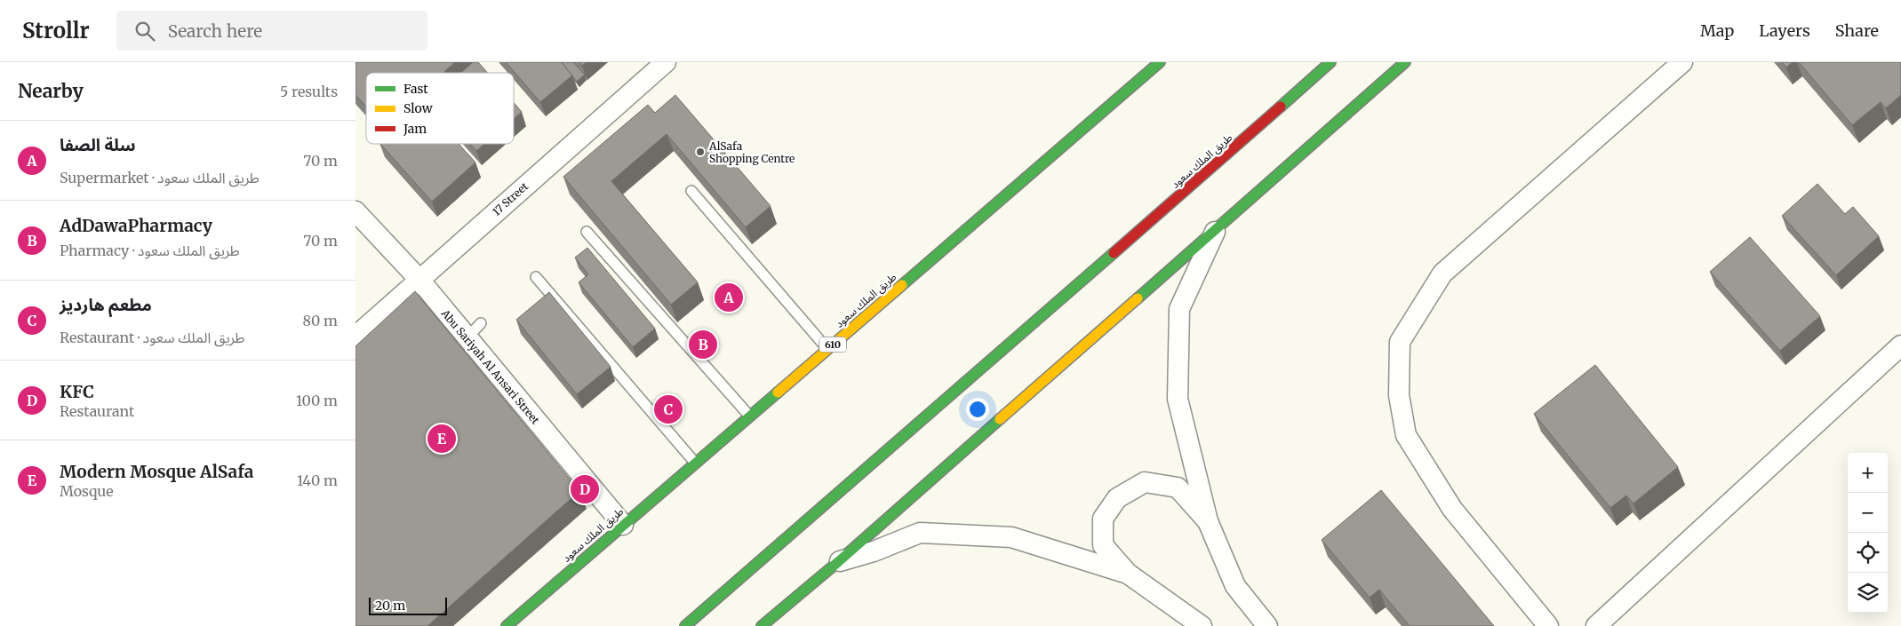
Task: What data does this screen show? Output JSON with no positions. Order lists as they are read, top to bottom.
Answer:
{
  "streets": {
    "main road": ["طريق الملك سعود", "610"],
    "street": ["17 Street", "Abu Sariyah Al Ansari Street"]
  },
  "crossings": [
    ["طريق الملك سعود", "Abu Sariyah Al Ansari Street"],
    ["17 Street", "Abu Sariyah Al Ansari Street"]
  ],
  "places": ["AlSafa Shopping Centre"],
  "legend": ["Fast", "Slow", "Jam"],
  "scale_bar": "20 m",
  "page": {
    "header": "Strollr",
    "search": "Search here",
    "nav": ["Map", "Layers", "Share"],
    "heading": ["Nearby", "5 results"],
    "list": [
      {
        "mark": "A",
        "name": "سلة الصفا",
        "note": "Supermarket · طريق الملك سعود",
        "value": "70 m"
      },
      {
        "mark": "B",
        "name": "AdDawaPharmacy",
        "note": "Pharmacy · طريق الملك سعود",
        "value": "70 m"
      },
      {
        "mark": "C",
        "name": "مطعم هارديز",
        "note": "Restaurant · طريق الملك سعود",
        "value": "80 m"
      },
      {
        "mark": "D",
        "name": "KFC",
        "note": "Restaurant",
        "value": "100 m"
      },
      {
        "mark": "E",
        "name": "Modern Mosque AlSafa",
        "note": "Mosque",
        "value": "140 m"
      }
    ],
    "pins": [
      "A",
      "B",
      "C",
      "E",
      "D"
    ],
    "map_buttons": ["+", "−"],
    "scale": "20 m"
  }
}
